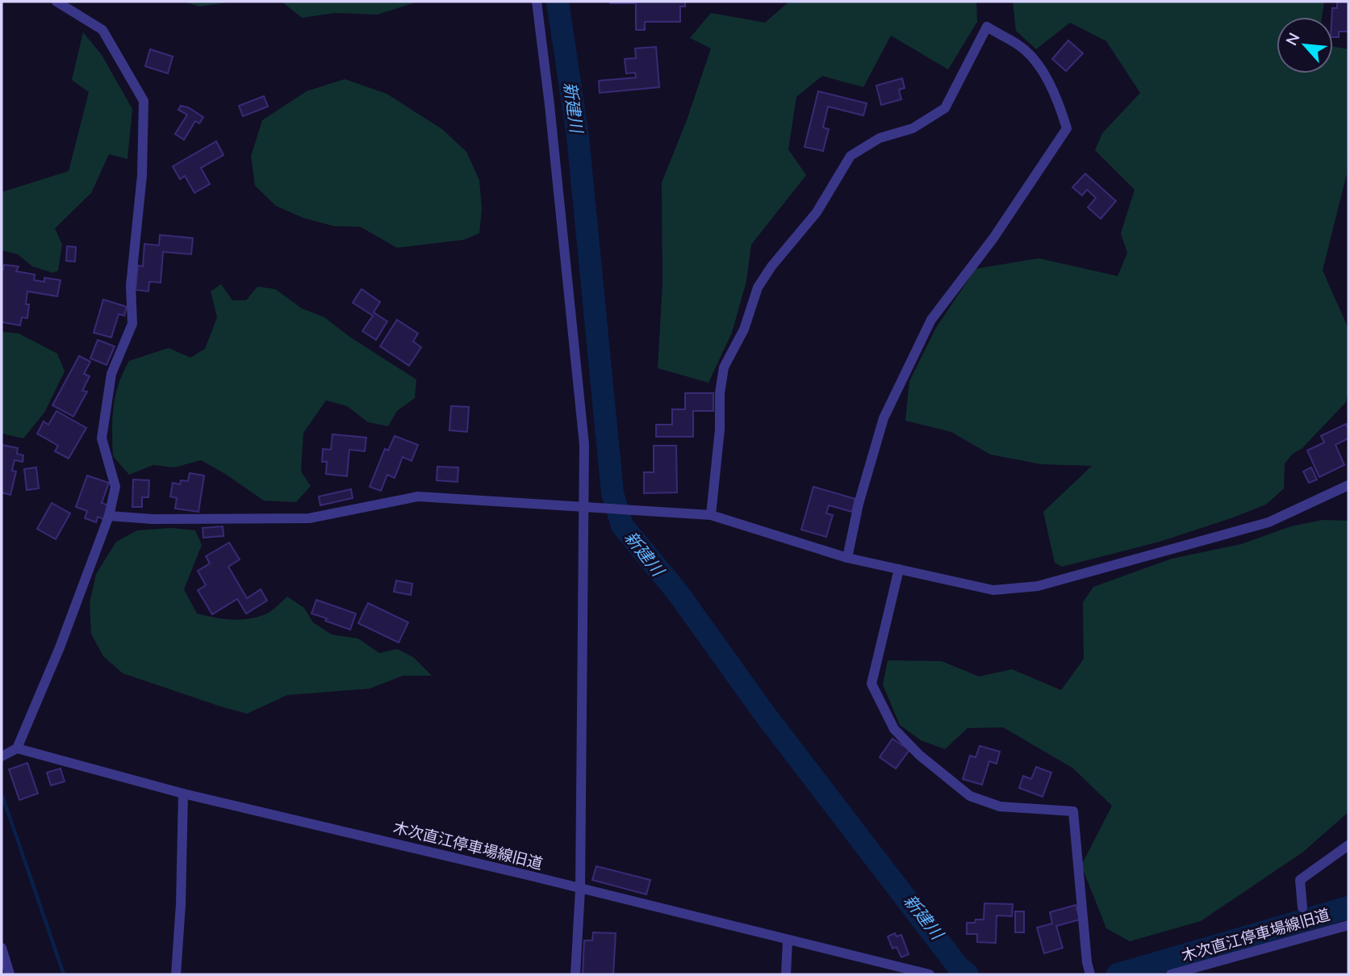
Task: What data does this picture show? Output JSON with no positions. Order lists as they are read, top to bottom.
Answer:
{
  "streets": {
    "street": ["木次直江停車場線旧道"]
  },
  "water": ["新建川"],
  "north": "top left"
}
